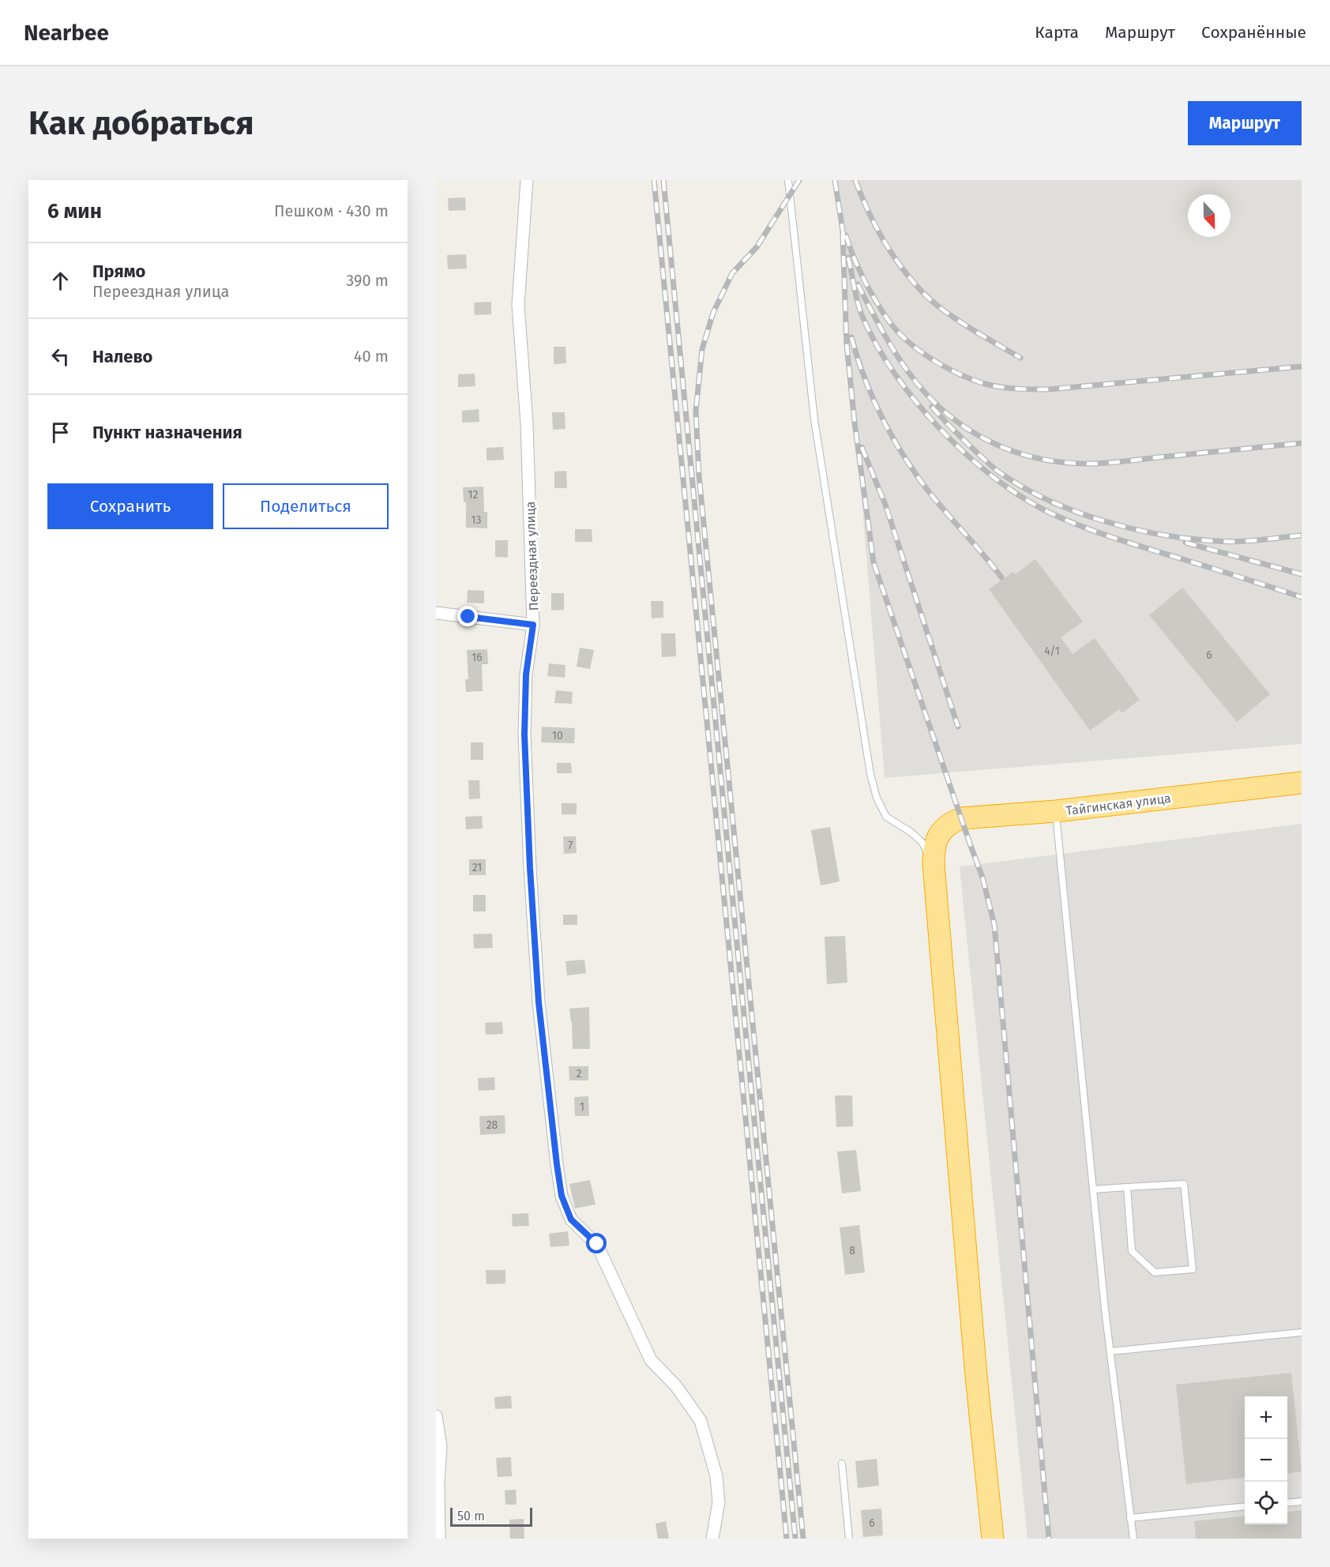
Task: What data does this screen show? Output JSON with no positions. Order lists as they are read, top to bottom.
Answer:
{
  "streets": {
    "highway": ["Тайгинская улица"],
    "street": ["Переездная улица"]
  },
  "house_numbers": [
    "12",
    "13",
    "4/1",
    "6",
    "16",
    "10",
    "7",
    "21",
    "2",
    "1",
    "28",
    "8",
    "6"
  ],
  "scale_bar": "50 m",
  "north": "bottom",
  "page": {
    "header": "Nearbee",
    "nav": ["Карта", "Маршрут", "Сохранённые"],
    "buttons": [
      "Маршрут",
      ["Сохранить", "Поделиться"]
    ],
    "title": "Как добраться",
    "heading": ["6 мин", "Пешком · 430 m"],
    "list": [
      ["Прямо", "Переездная улица", "390 m"],
      ["Налево", "40 m"],
      "Пункт назначения"
    ],
    "map_buttons": ["+", "−"],
    "scale": "50 m"
  }
}
